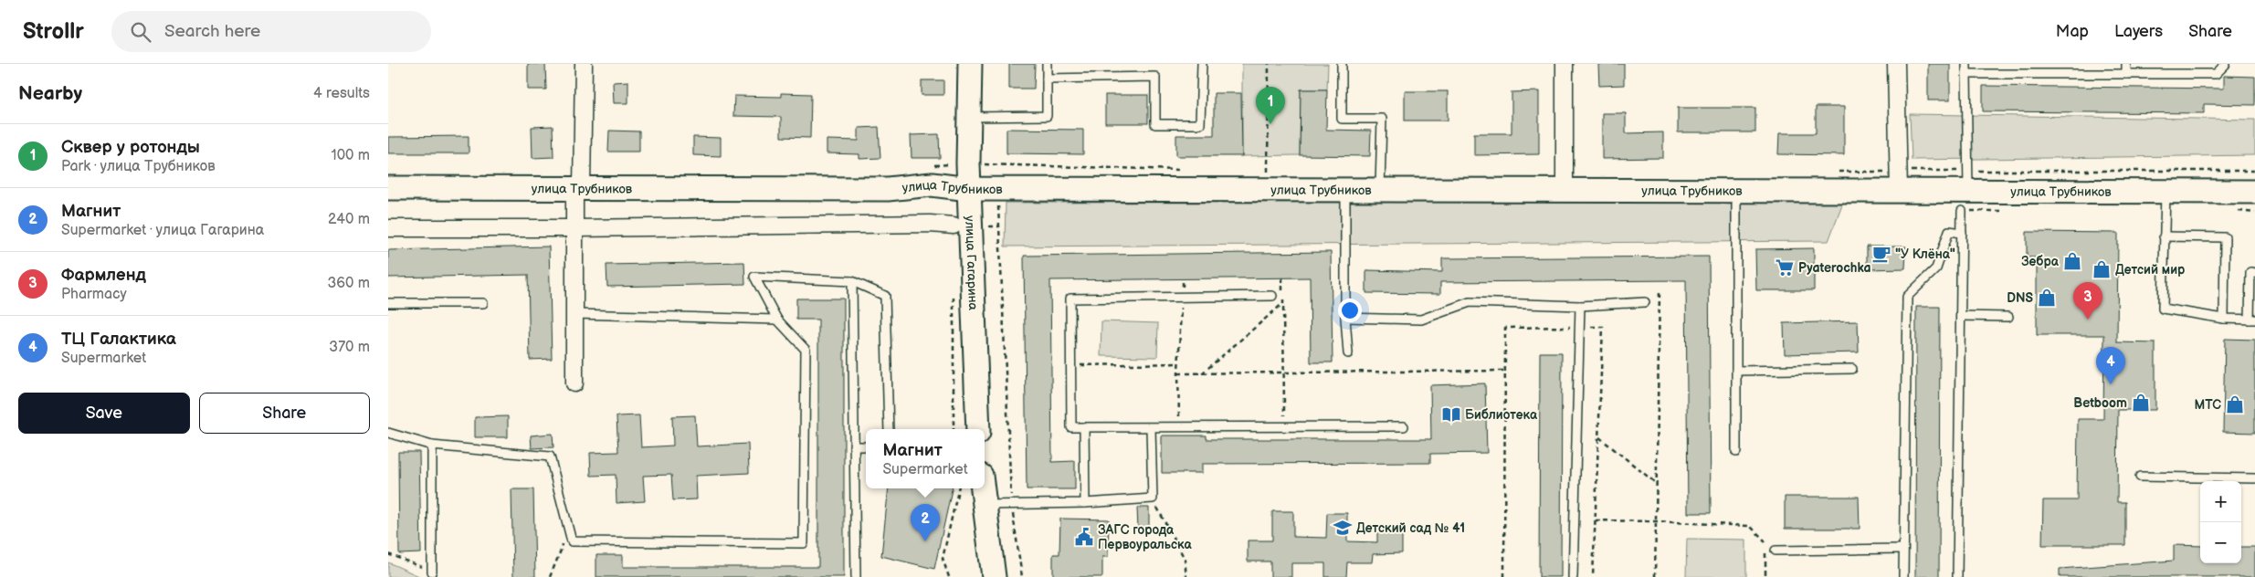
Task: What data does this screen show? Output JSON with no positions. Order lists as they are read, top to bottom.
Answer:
{
  "streets": {
    "street": ["улица Трубников", "улица Гагарина"]
  },
  "crossings": [
    ["улица Трубников", "улица Гагарина"]
  ],
  "places": {
    "cafe": ["\"У Клёна\""],
    "shop": [
      "Зебра",
      "Детсий мир",
      "DNS",
      "Betboom",
      "МТС"
    ],
    "supermarket": ["Pyaterochka"],
    "library": ["Библиотека"],
    "school or university": ["Детский сад № 41"],
    "public building": ["ЗАГС города Первоуральска"]
  },
  "page": {
    "header": "Strollr",
    "search": "Search here",
    "nav": ["Map", "Layers", "Share"],
    "heading": ["Nearby", "4 results"],
    "pins": [
      "1",
      "3",
      "4",
      "2"
    ],
    "list": [
      {
        "mark": "1",
        "name": "Сквер у ротонды",
        "note": "Park · улица Трубников",
        "value": "100 m"
      },
      {
        "mark": "2",
        "name": "Магнит",
        "note": "Supermarket · улица Гагарина",
        "value": "240 m"
      },
      {
        "mark": "3",
        "name": "Фармленд",
        "note": "Pharmacy",
        "value": "360 m"
      },
      {
        "mark": "4",
        "name": "ТЦ Галактика",
        "note": "Supermarket",
        "value": "370 m"
      }
    ],
    "buttons": ["Save", "Share"],
    "popup": ["Магнит", "Supermarket"],
    "map_buttons": ["+", "−"]
  }
}
